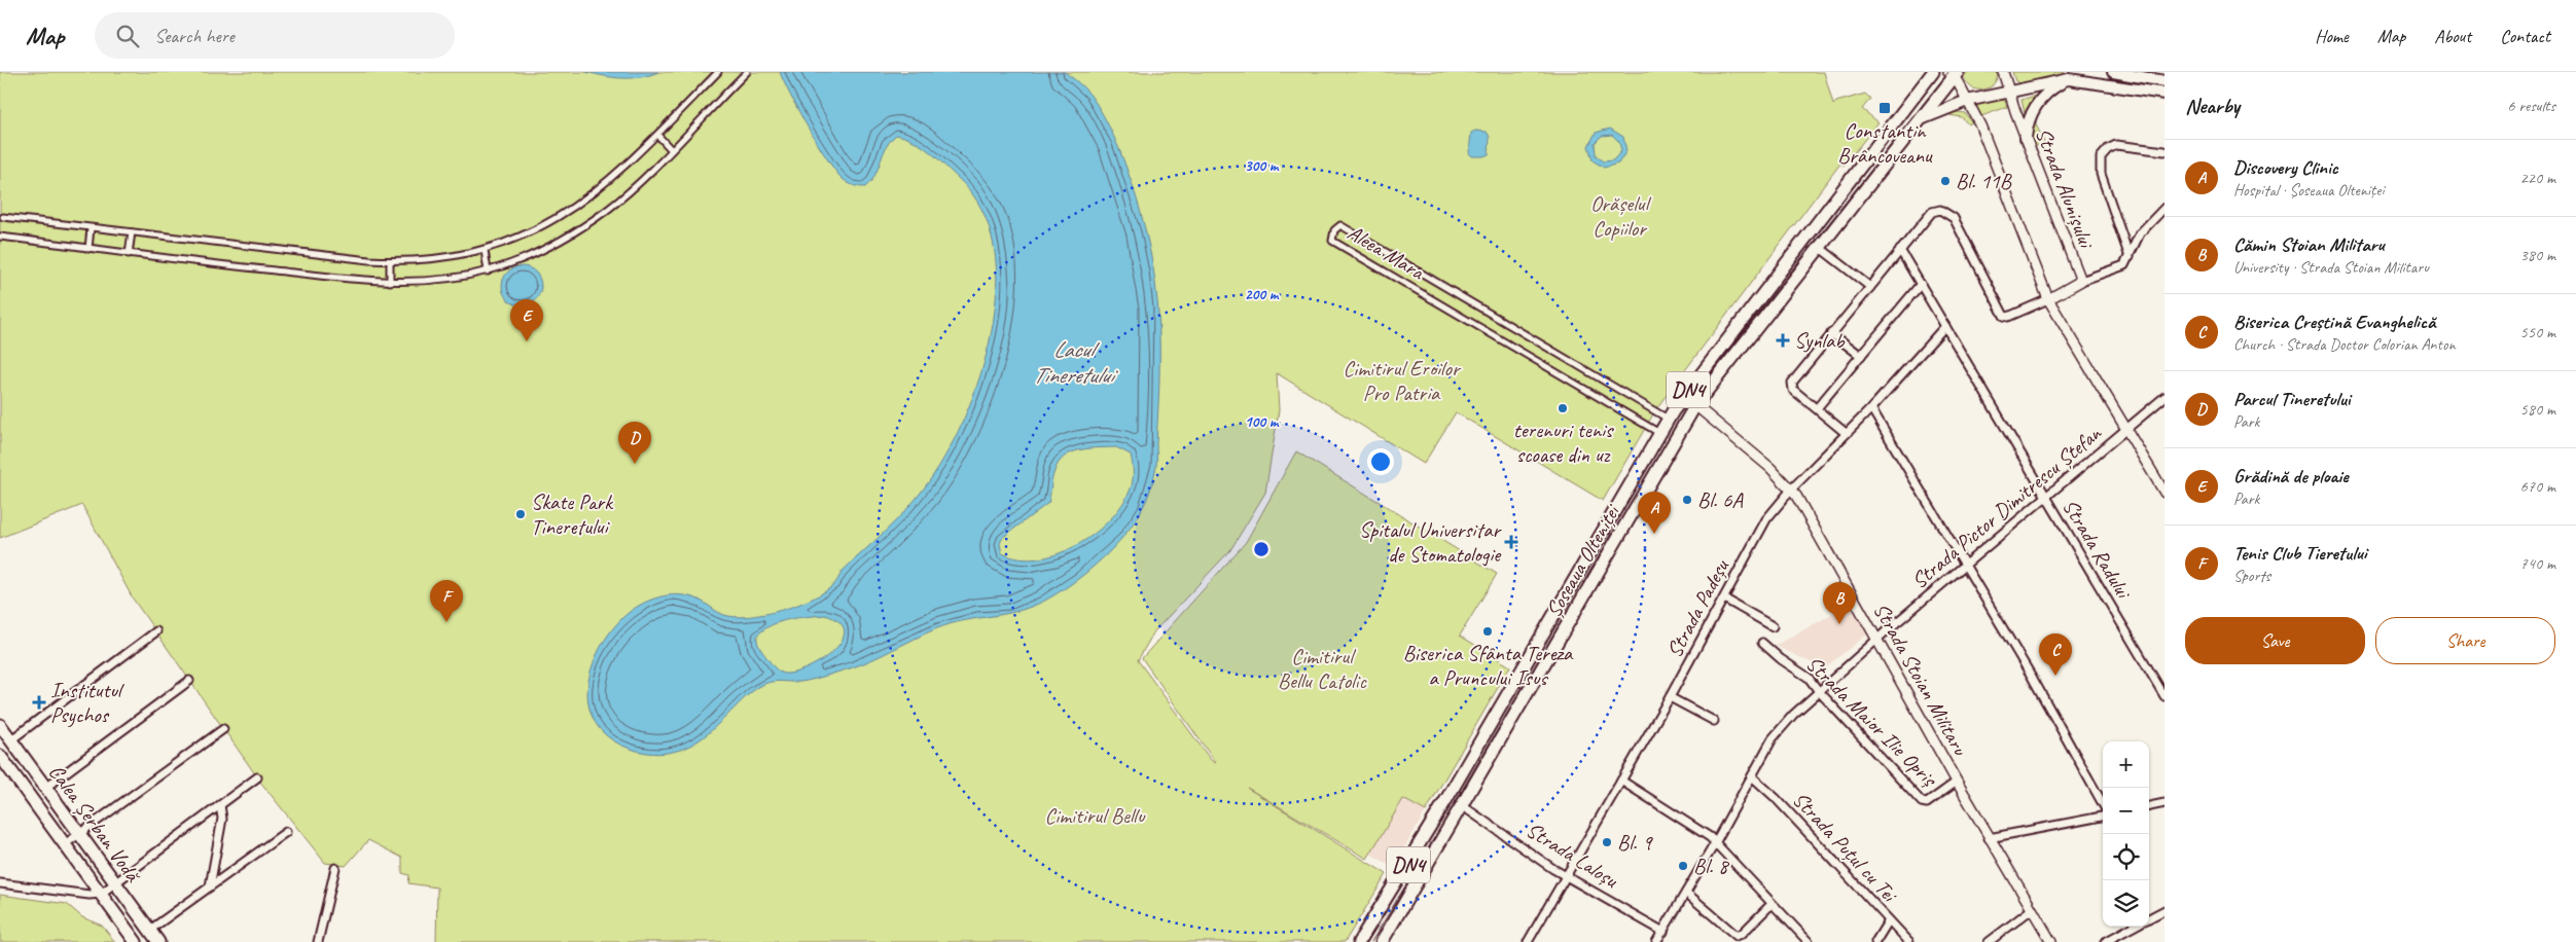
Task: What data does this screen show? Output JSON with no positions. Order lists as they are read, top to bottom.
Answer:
{
  "streets": {
    "main road": ["DN4", "Șoseaua Olteniței", "Calea Șerban Vodă"],
    "street": [
      "Strada Alunișului",
      "Aleea Mara",
      "Strada Pictor Dimitrescu Ștefan",
      "Strada Radului",
      "Strada Padeșu",
      "Strada Stoian Militaru",
      "Strada Maior Ilie Opriș",
      "Strada Puțul cu Tei",
      "Strada Laloșu"
    ]
  },
  "crossings": [
    ["Aleea Mara", "Șoseaua Olteniței"],
    ["Strada Pictor Dimitrescu Ștefan", "Strada Radului"],
    ["Strada Pictor Dimitrescu Ștefan", "Strada Stoian Militaru"],
    ["Strada Pictor Dimitrescu Ștefan", "Strada Maior Ilie Opriș"],
    ["Strada Pictor Dimitrescu Ștefan", "Strada Puțul cu Tei"],
    ["Strada Pictor Dimitrescu Ștefan", "Strada Laloșu"],
    ["Strada Radului", "Strada Padeșu"],
    ["Șoseaua Olteniței", "Strada Stoian Militaru"],
    ["Șoseaua Olteniței", "Strada Laloșu"],
    ["Strada Padeșu", "Strada Stoian Militaru"],
    ["Strada Padeșu", "Strada Laloșu"],
    ["Strada Stoian Militaru", "Strada Maior Ilie Opriș"]
  ],
  "water": ["Lacul Tineretului"],
  "parks": [
    "Orășelul Copiilor",
    "Cimitirul Eroilor Pro Patria",
    "Cimitirul Bellu Catolic",
    "Cimitirul Bellu"
  ],
  "places": {
    "transit": ["Constantin Brâncoveanu"],
    "other": [
      "Bl. 11B",
      "terenuri tenis scoase din uz",
      "Bl. 6A",
      "Skate Park Tineretului",
      "Biserica Sfânta Tereza a Pruncului Isus",
      "Bl. 9",
      "Bl. 8"
    ],
    "health": ["Synlab", "Spitalul Universitar de Stomatologie", "Institutul Psychos"]
  },
  "page": {
    "header": "Map",
    "search": "Search here",
    "nav": [
      "Home",
      "Map",
      "About",
      "Contact"
    ],
    "heading": ["Nearby", "6 results"],
    "list": [
      {
        "mark": "A",
        "name": "Discovery Clinic",
        "note": "Hospital · Șoseaua Olteniței",
        "value": "220 m"
      },
      {
        "mark": "B",
        "name": "Cămin Stoian Militaru",
        "note": "University · Strada Stoian Militaru",
        "value": "380 m"
      },
      {
        "mark": "C",
        "name": "Biserica Creștină Evanghelică",
        "note": "Church · Strada Doctor Colorian Anton",
        "value": "550 m"
      },
      {
        "mark": "D",
        "name": "Parcul Tineretului",
        "note": "Park",
        "value": "580 m"
      },
      {
        "mark": "E",
        "name": "Grădină de ploaie",
        "note": "Park",
        "value": "670 m"
      },
      {
        "mark": "F",
        "name": "Tenis Club Tieretului",
        "note": "Sports",
        "value": "740 m"
      }
    ],
    "pins": [
      "E",
      "D",
      "A",
      "F",
      "B",
      "C"
    ],
    "buttons": ["Save", "Share"],
    "map_buttons": ["+", "−"]
  },
  "rings": ["300 m", "200 m", "100 m"]
}
